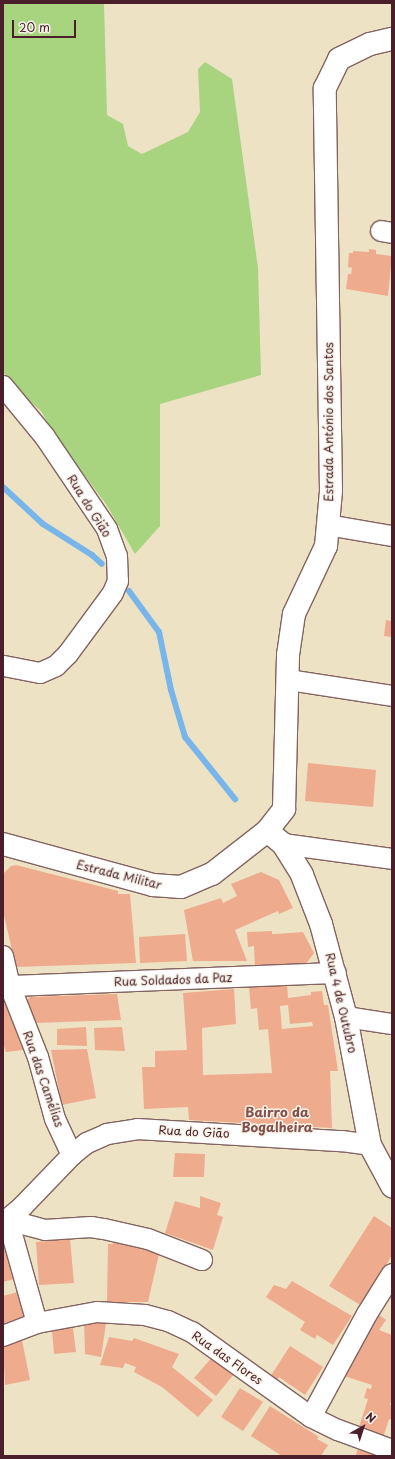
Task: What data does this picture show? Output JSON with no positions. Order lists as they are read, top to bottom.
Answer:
{
  "streets": {
    "street": [
      "Estrada António dos Santos",
      "Rua do Gião",
      "Estrada Militar",
      "Rua Soldados da Paz",
      "Rua 4 de Outubro",
      "Rua das Camélias",
      "Rua das Flores"
    ]
  },
  "crossings": [
    ["Estrada António dos Santos", "Estrada Militar"],
    ["Estrada António dos Santos", "Rua 4 de Outubro"],
    ["Rua do Gião", "Rua 4 de Outubro"],
    ["Rua do Gião", "Rua das Camélias"],
    ["Estrada Militar", "Rua 4 de Outubro"],
    ["Rua Soldados da Paz", "Rua 4 de Outubro"],
    ["Rua Soldados da Paz", "Rua das Camélias"]
  ],
  "districts": ["Bairro da Bogalheira"],
  "scale_bar": "20 m",
  "north": "top right"
}
